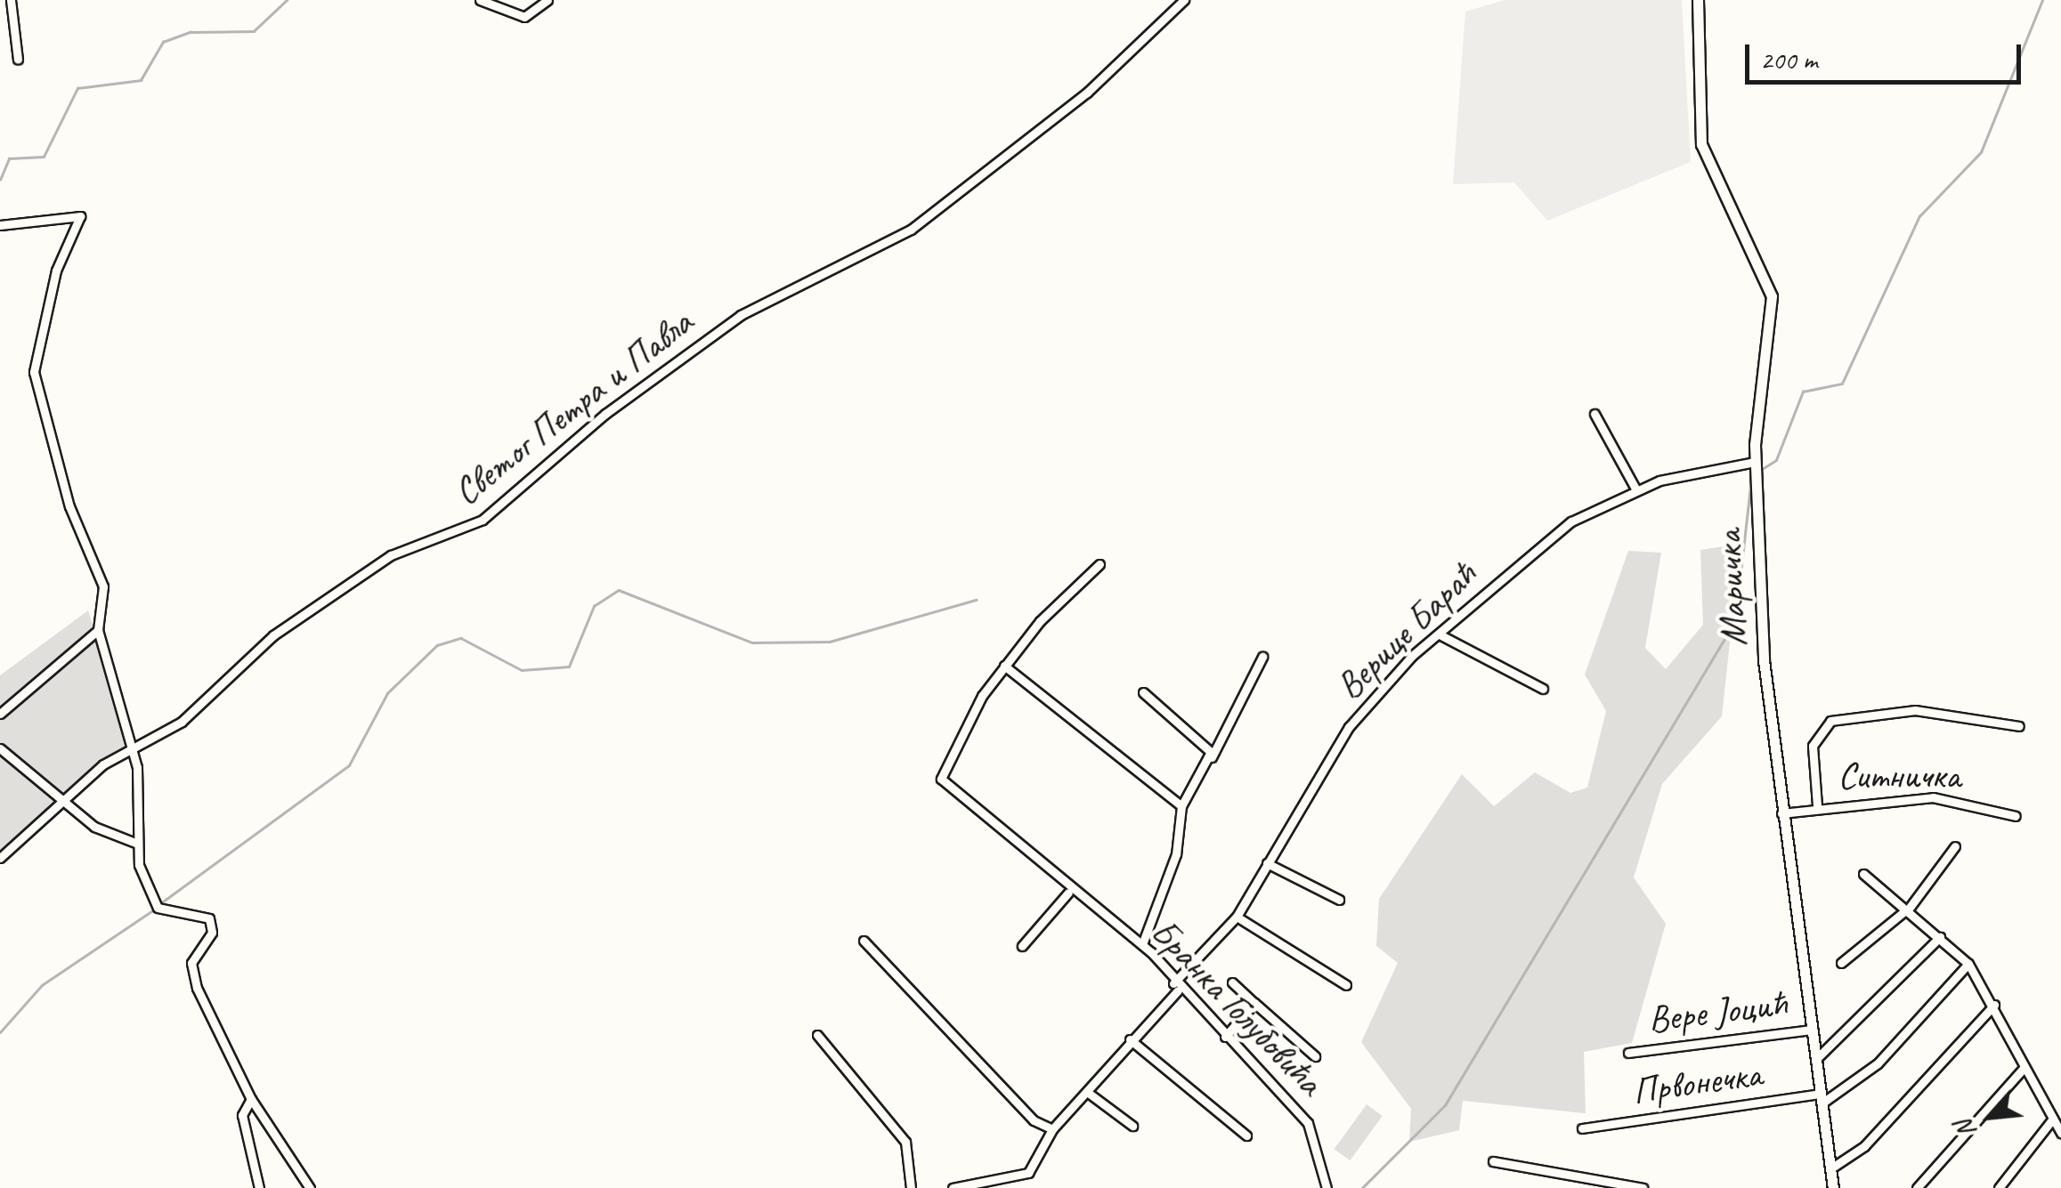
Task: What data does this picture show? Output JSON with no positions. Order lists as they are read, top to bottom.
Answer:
{
  "streets": {
    "street": [
      "Светог Петра и Павла",
      "Маричка",
      "Верице Бараћ",
      "Ситничка",
      "Бранка Голубовића",
      "Вере Јоцић",
      "Првонечка"
    ]
  },
  "crossings": [
    ["Маричка", "Верице Бараћ"],
    ["Маричка", "Ситничка"],
    ["Маричка", "Вере Јоцић"],
    ["Маричка", "Првонечка"],
    ["Верице Бараћ", "Бранка Голубовића"]
  ],
  "scale_bar": "200 m",
  "north": "bottom left"
}
